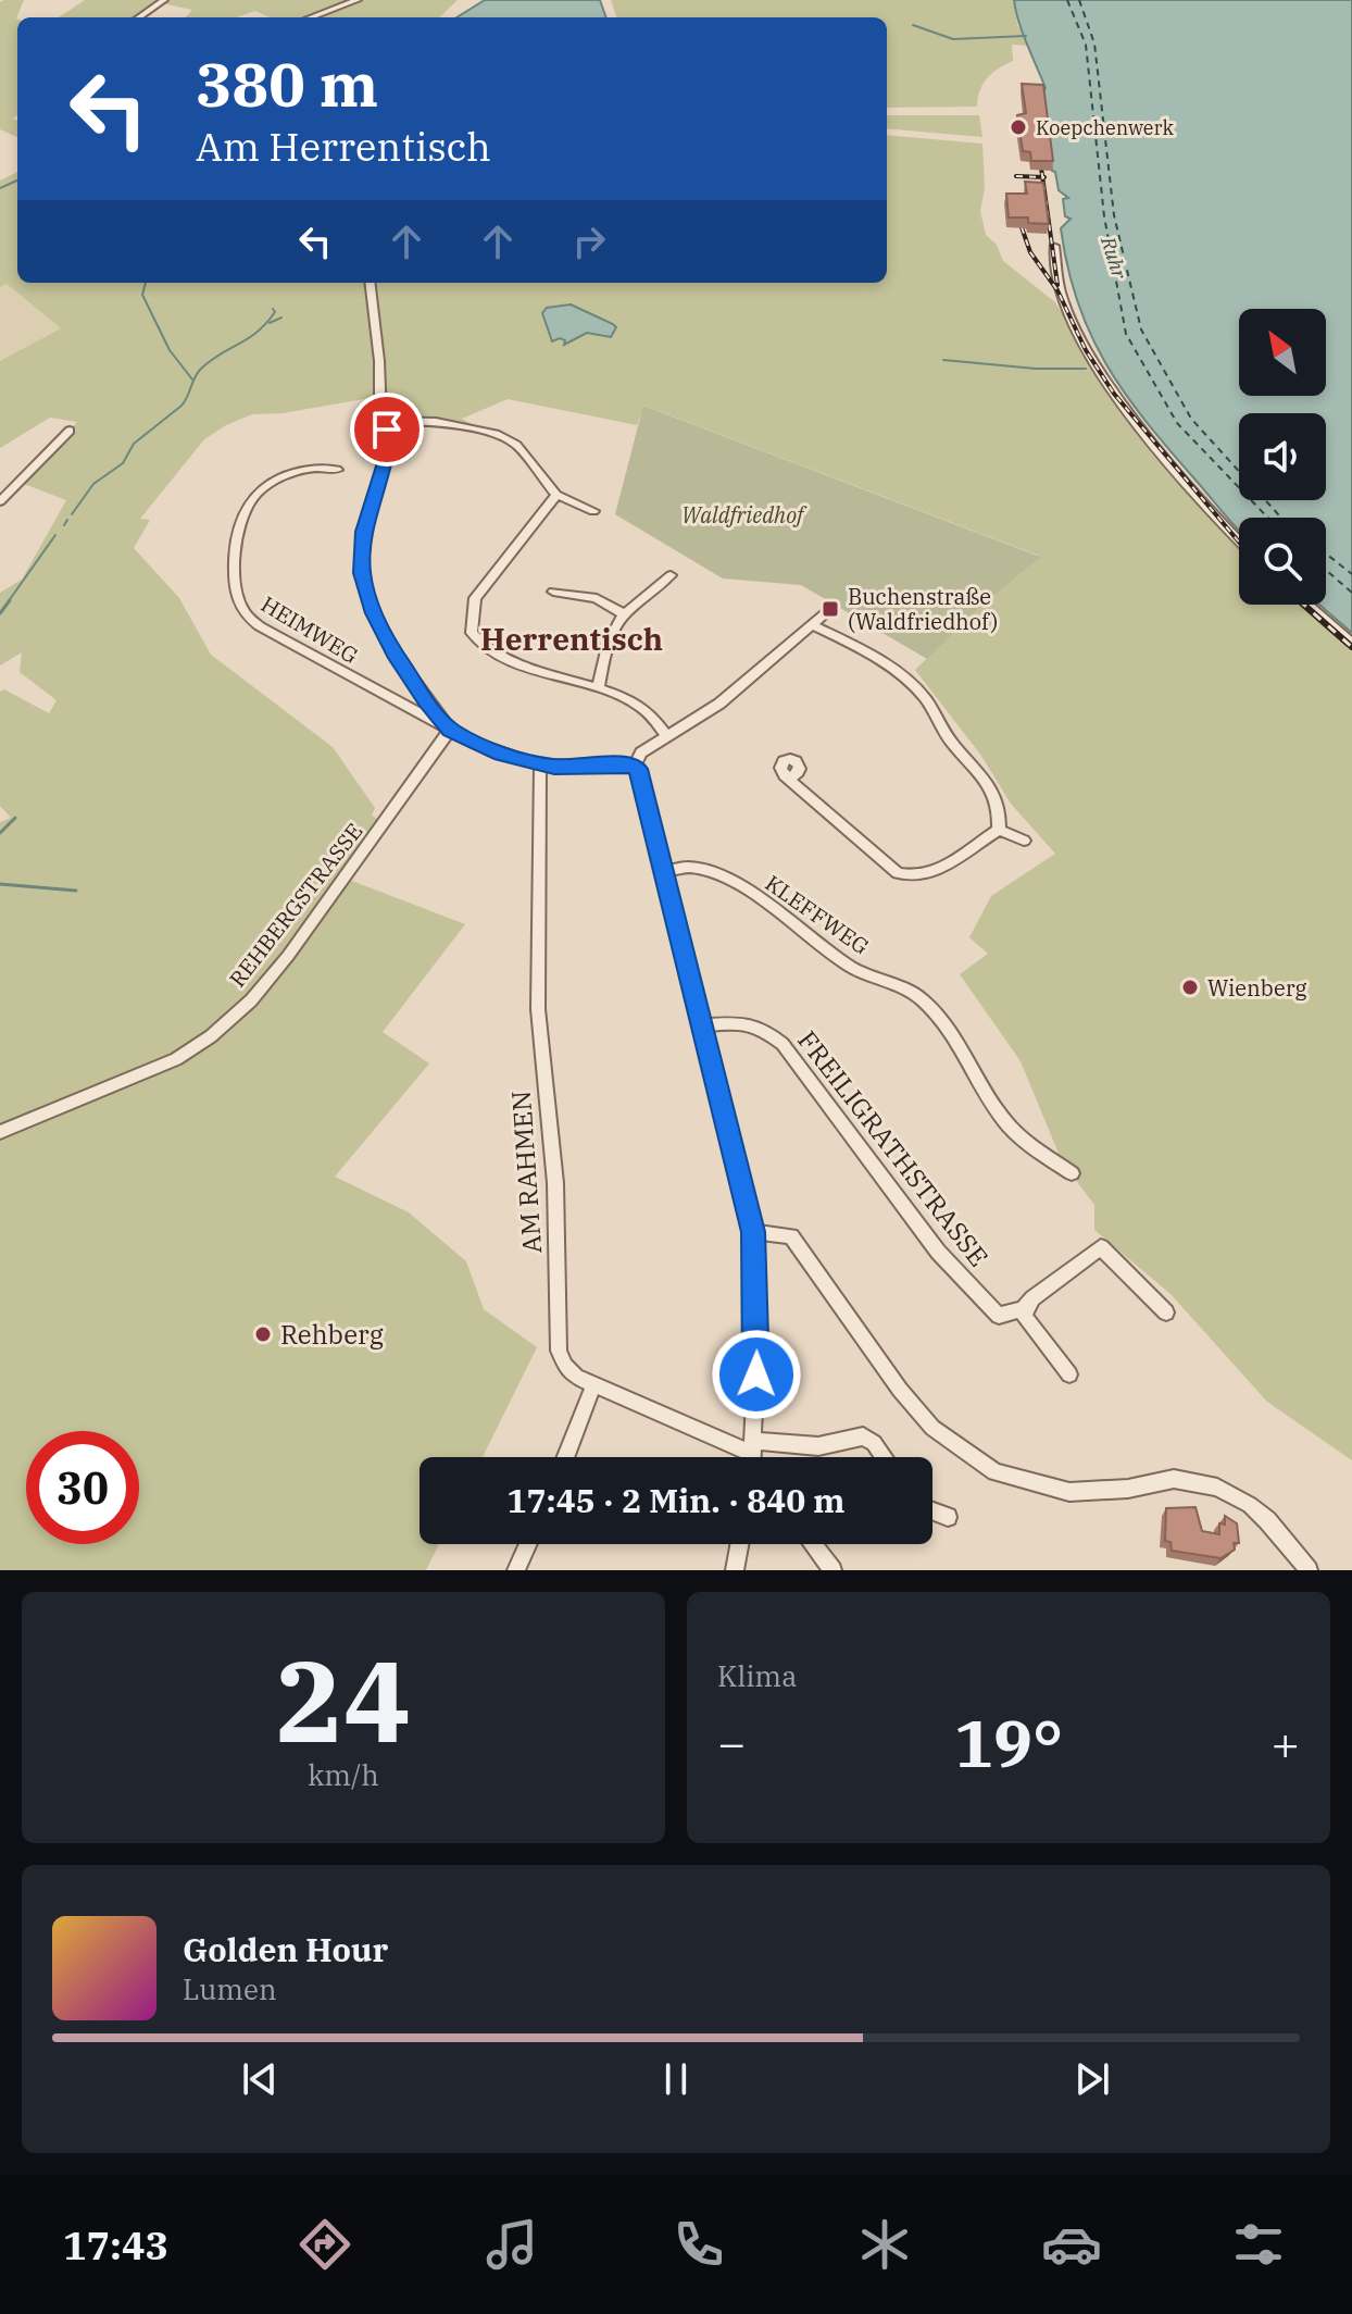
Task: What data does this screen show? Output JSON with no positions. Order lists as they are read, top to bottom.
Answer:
{
  "streets": {
    "street": [
      "HEIMWEG",
      "REHBERGSTRASSE",
      "KLEFFWEG",
      "FREILIGRATHSTRASSE",
      "AM RAHMEN"
    ]
  },
  "crossings": [
    ["HEIMWEG", "REHBERGSTRASSE"],
    ["HEIMWEG", "AM RAHMEN"]
  ],
  "districts": ["Herrentisch"],
  "water": ["Ruhr"],
  "parks": ["Waldfriedhof"],
  "places": {
    "other": ["Koepchenwerk", "Wienberg", "Rehberg"],
    "transit": ["Buchenstraße (Waldfriedhof)"]
  },
  "north": "top left",
  "page": {
    "turn": ["380 m", "Am Herrentisch"],
    "limit": "30",
    "trip": "17:45 · 2 Min. · 840 m",
    "tile": [
      ["24", "km/h"],
      "Klima"
    ],
    "heat": ["−", "19°", "+"],
    "song": ["Golden Hour", "Lumen"],
    "tabs": "17:43"
  }
}
